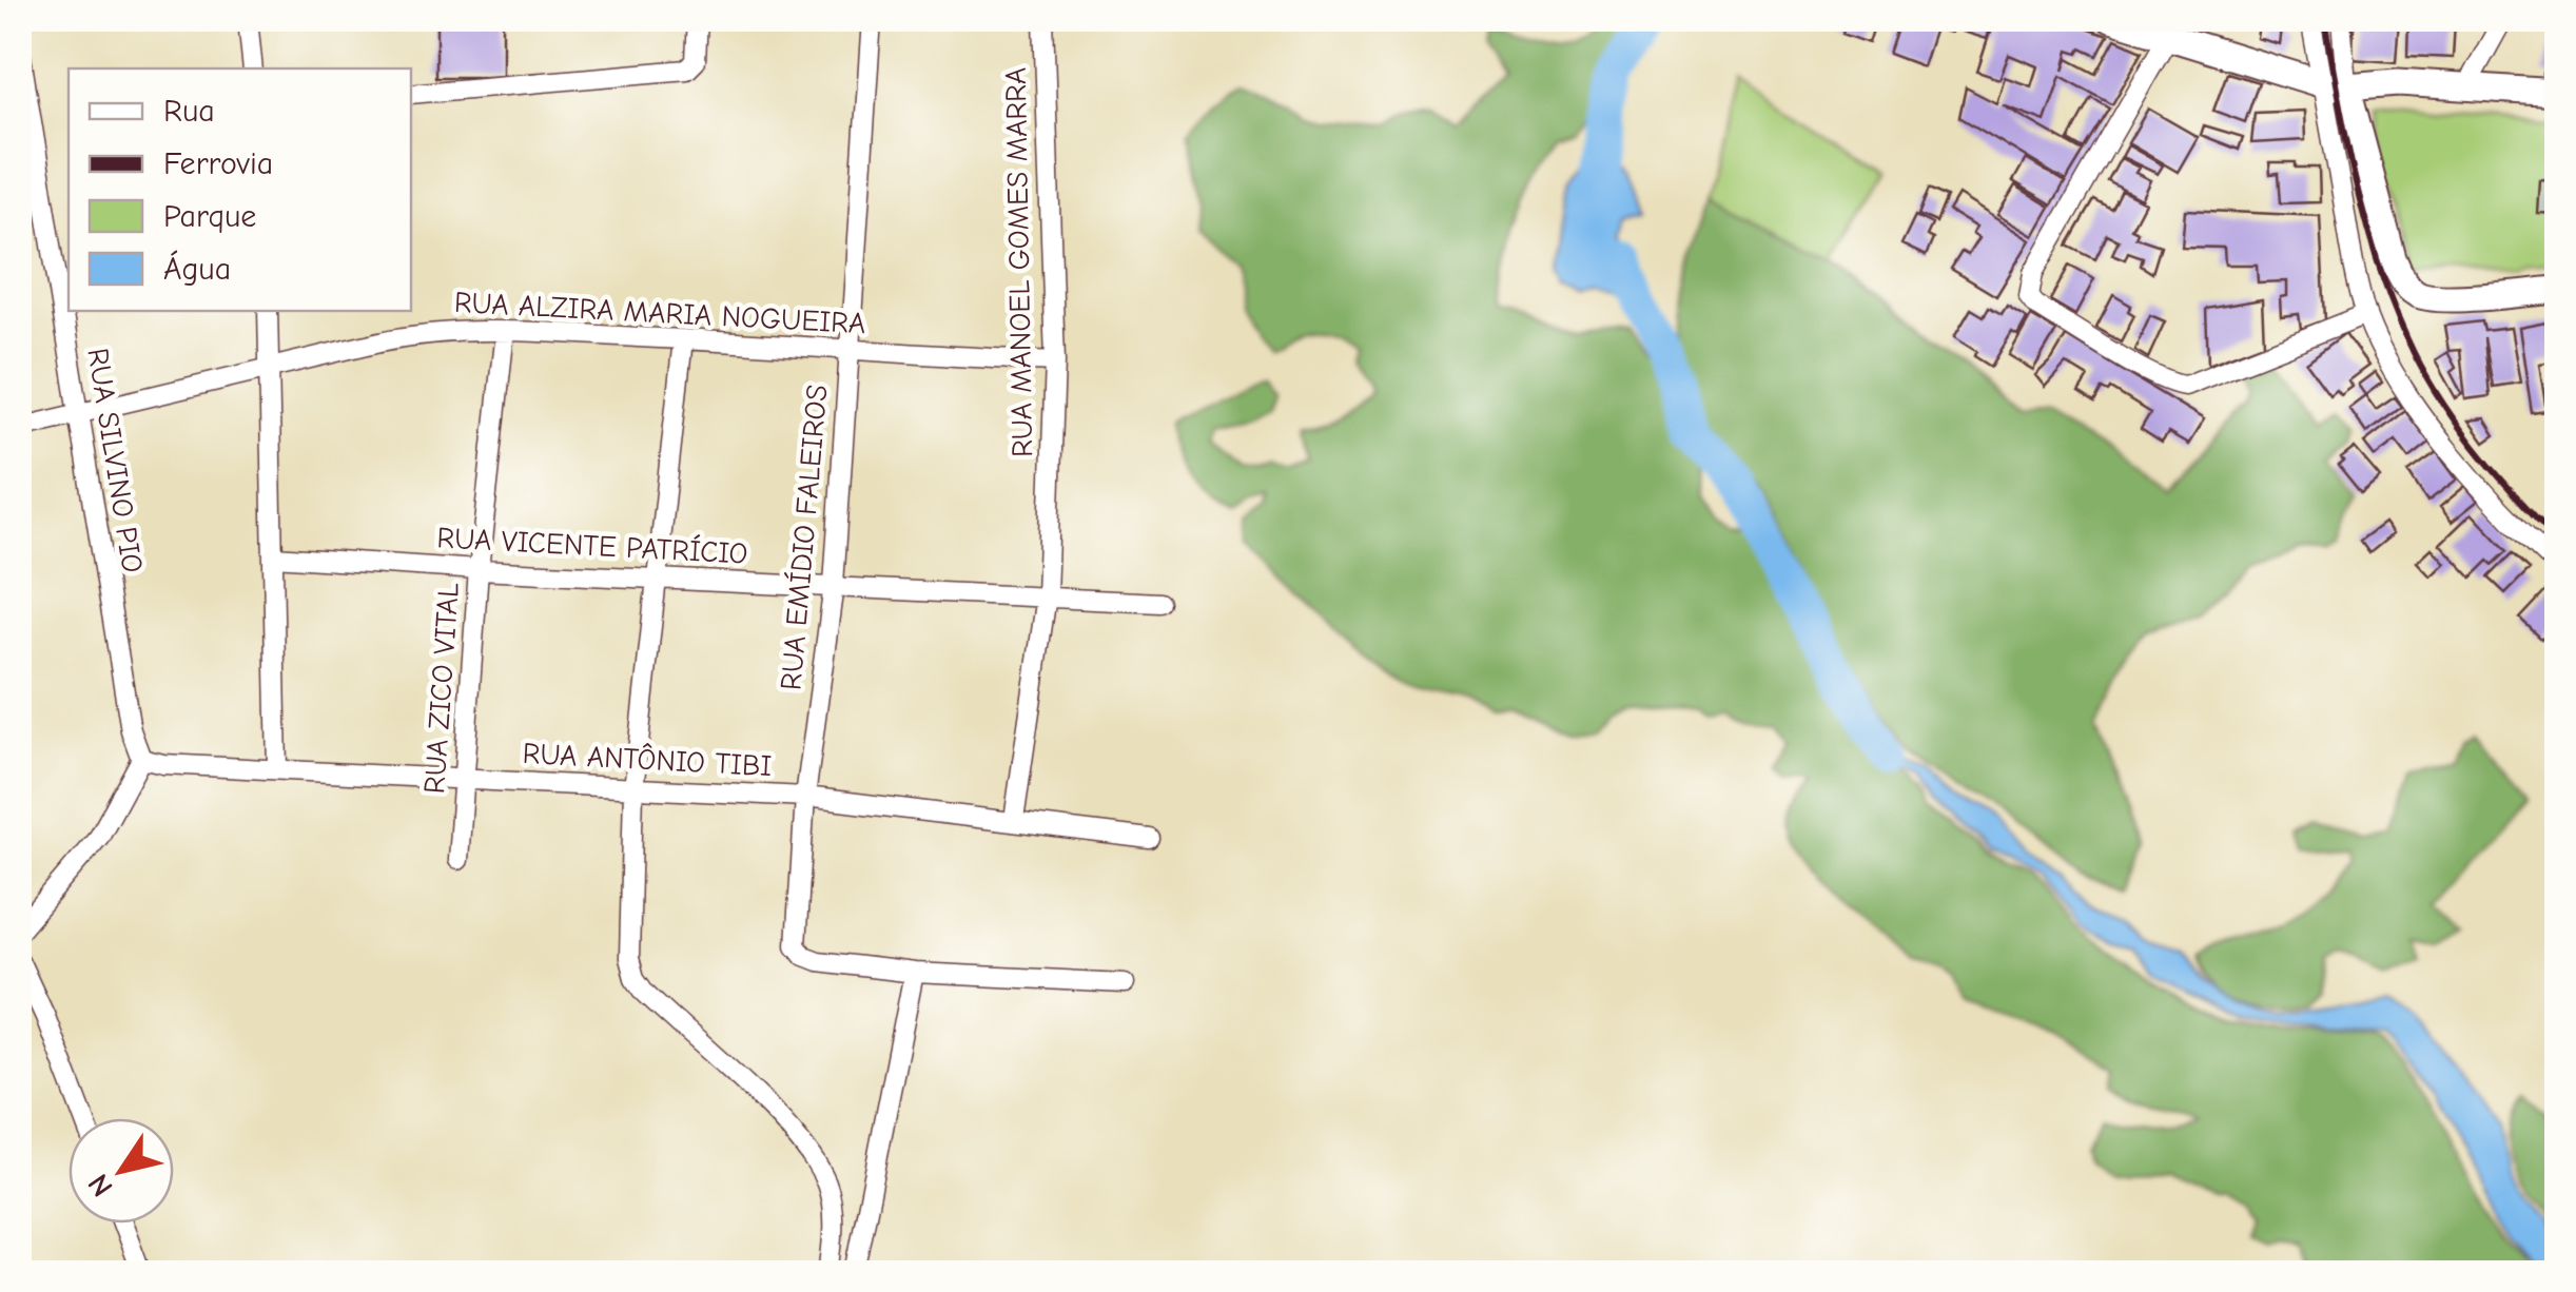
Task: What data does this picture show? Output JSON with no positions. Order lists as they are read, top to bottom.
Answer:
{
  "streets": {
    "street": [
      "RUA MANOEL GOMES MARRA",
      "RUA ALZIRA MARIA NOGUEIRA",
      "RUA SILVINO PIO",
      "RUA EMÍDIO FALEIROS",
      "RUA VICENTE PATRÍCIO",
      "RUA ZICO VITAL",
      "RUA ANTÔNIO TIBI"
    ]
  },
  "crossings": [
    ["RUA MANOEL GOMES MARRA", "RUA ALZIRA MARIA NOGUEIRA"],
    ["RUA MANOEL GOMES MARRA", "RUA VICENTE PATRÍCIO"],
    ["RUA MANOEL GOMES MARRA", "RUA ANTÔNIO TIBI"],
    ["RUA ALZIRA MARIA NOGUEIRA", "RUA SILVINO PIO"],
    ["RUA ALZIRA MARIA NOGUEIRA", "RUA EMÍDIO FALEIROS"],
    ["RUA ALZIRA MARIA NOGUEIRA", "RUA ZICO VITAL"],
    ["RUA SILVINO PIO", "RUA ANTÔNIO TIBI"],
    ["RUA EMÍDIO FALEIROS", "RUA VICENTE PATRÍCIO"],
    ["RUA EMÍDIO FALEIROS", "RUA ANTÔNIO TIBI"],
    ["RUA VICENTE PATRÍCIO", "RUA ZICO VITAL"],
    ["RUA ZICO VITAL", "RUA ANTÔNIO TIBI"]
  ],
  "legend": [
    "Rua",
    "Ferrovia",
    "Parque",
    "Água"
  ],
  "north": "bottom left"
}
